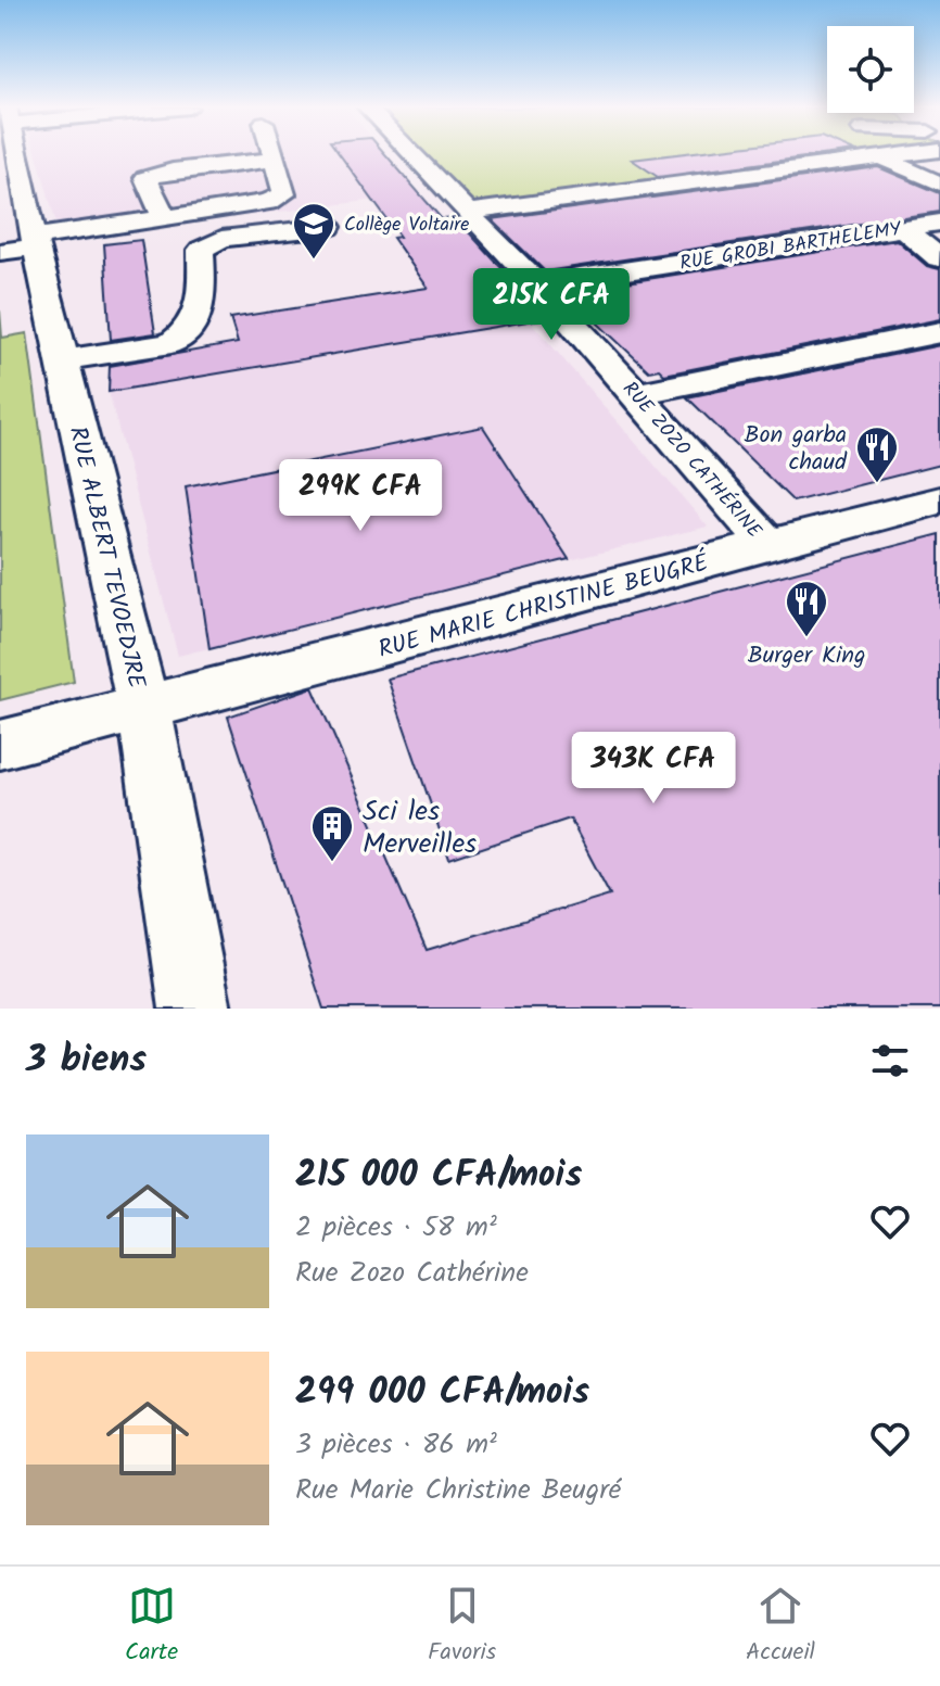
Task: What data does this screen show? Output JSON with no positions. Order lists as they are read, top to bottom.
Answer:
{
  "streets": {
    "street": [
      "RUE GROBI BARTHELEMY",
      "RUE ZOZO CATHÉRINE",
      "RUE ALBERT TEVOEDJRE",
      "RUE MARIE CHRISTINE BEUGRÉ"
    ]
  },
  "crossings": [
    ["RUE GROBI BARTHELEMY", "RUE ZOZO CATHÉRINE"],
    ["RUE ZOZO CATHÉRINE", "RUE MARIE CHRISTINE BEUGRÉ"],
    ["RUE ALBERT TEVOEDJRE", "RUE MARIE CHRISTINE BEUGRÉ"]
  ],
  "places": {
    "school or university": ["Collège Voltaire"],
    "restaurant": ["Bon garba chaud", "Burger King"],
    "building": ["Sci les Merveilles"]
  },
  "page": {
    "price": ["215K CFA", "299K CFA", "343K CFA"],
    "heading": "3 biens",
    "list": [
      {
        "name": "215 000 CFA/mois",
        "note": "2 pièces · 58 m² · Rue Zozo Cathérine"
      },
      {
        "name": "299 000 CFA/mois",
        "note": "3 pièces · 86 m² · Rue Marie Christine Beugré"
      }
    ],
    "tabs": ["Carte", "Favoris", "Accueil"]
  }
}
